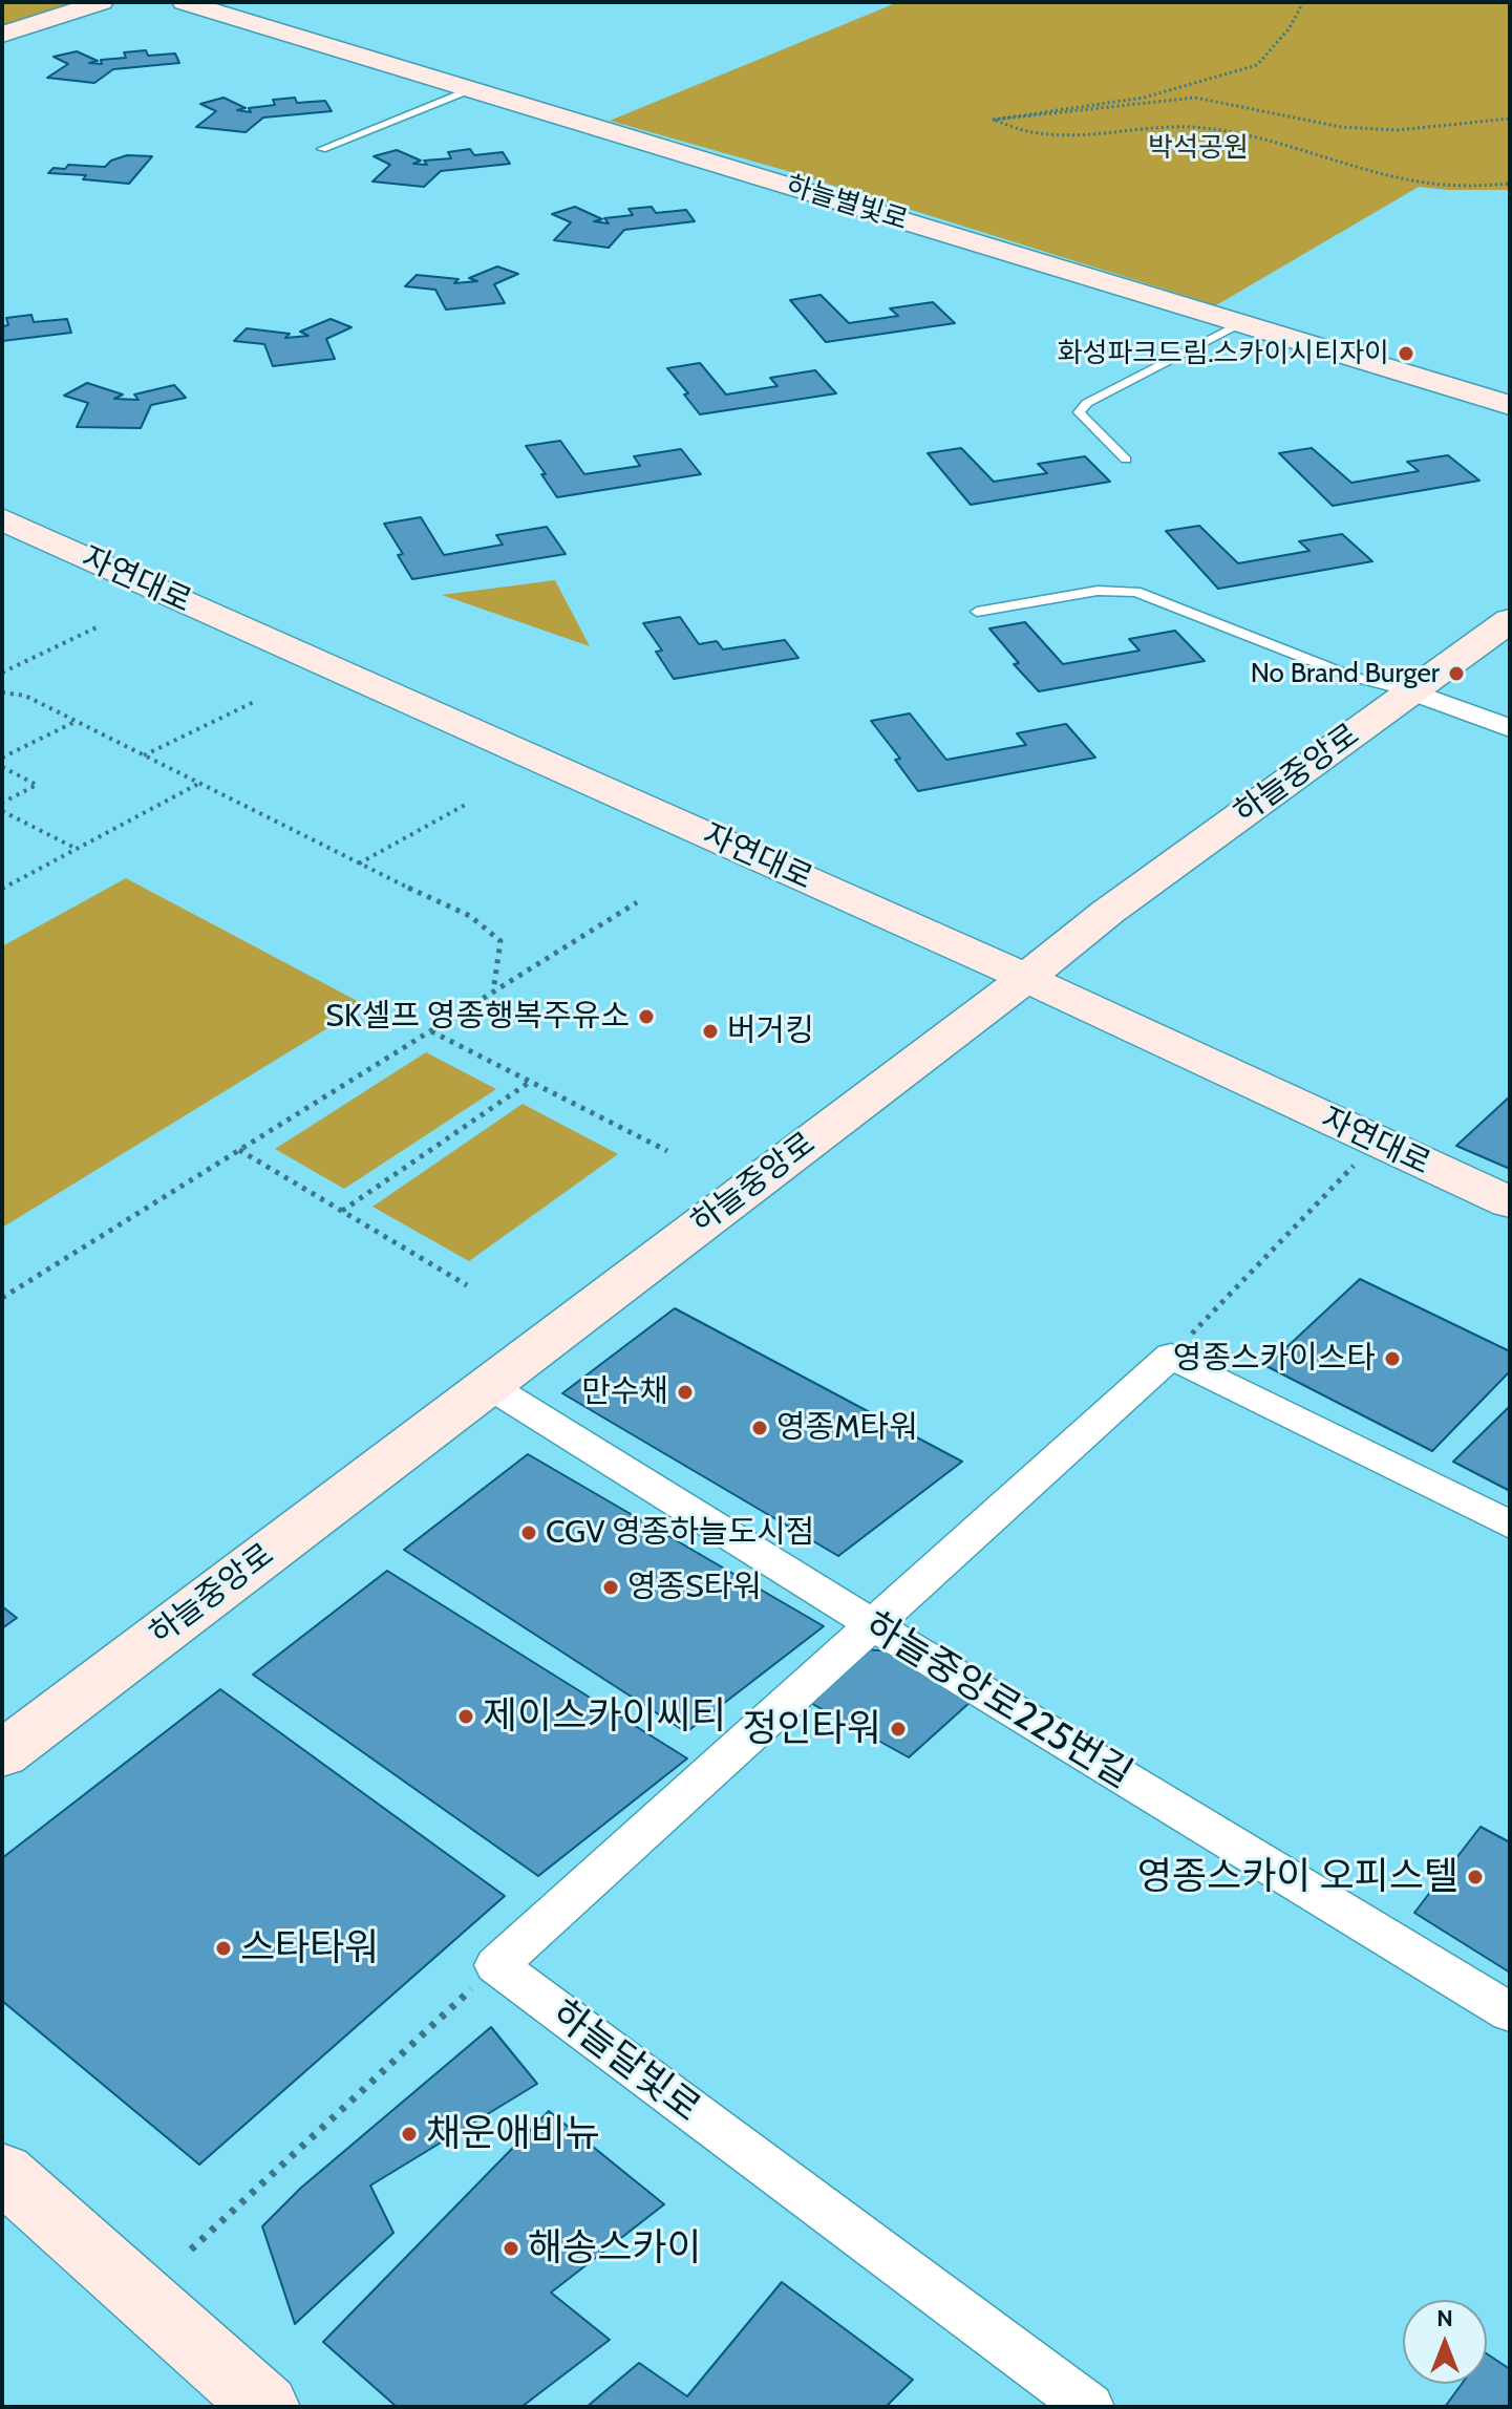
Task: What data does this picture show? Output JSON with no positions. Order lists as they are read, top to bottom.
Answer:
{
  "streets": {
    "street": [
      "하늘별빛로",
      "자연대로",
      "하늘중앙로",
      "하늘중앙로225번길",
      "하늘달빛로"
    ]
  },
  "crossings": [
    ["자연대로", "하늘중앙로"],
    ["하늘중앙로", "하늘중앙로225번길"]
  ],
  "parks": ["박석공원"],
  "places": [
    "화성파크드림.스카이시티자이",
    "No Brand Burger",
    "SK셀프 영종행복주유소",
    "버거킹",
    "영종스카이스타",
    "만수채",
    "영종M타워",
    "CGV 영종하늘도시점",
    "영종S타워",
    "제이스카이씨티",
    "정인타워",
    "영종스카이 오피스텔",
    "스타타워",
    "채운애비뉴",
    "해송스카이"
  ],
  "north": "top"
}
